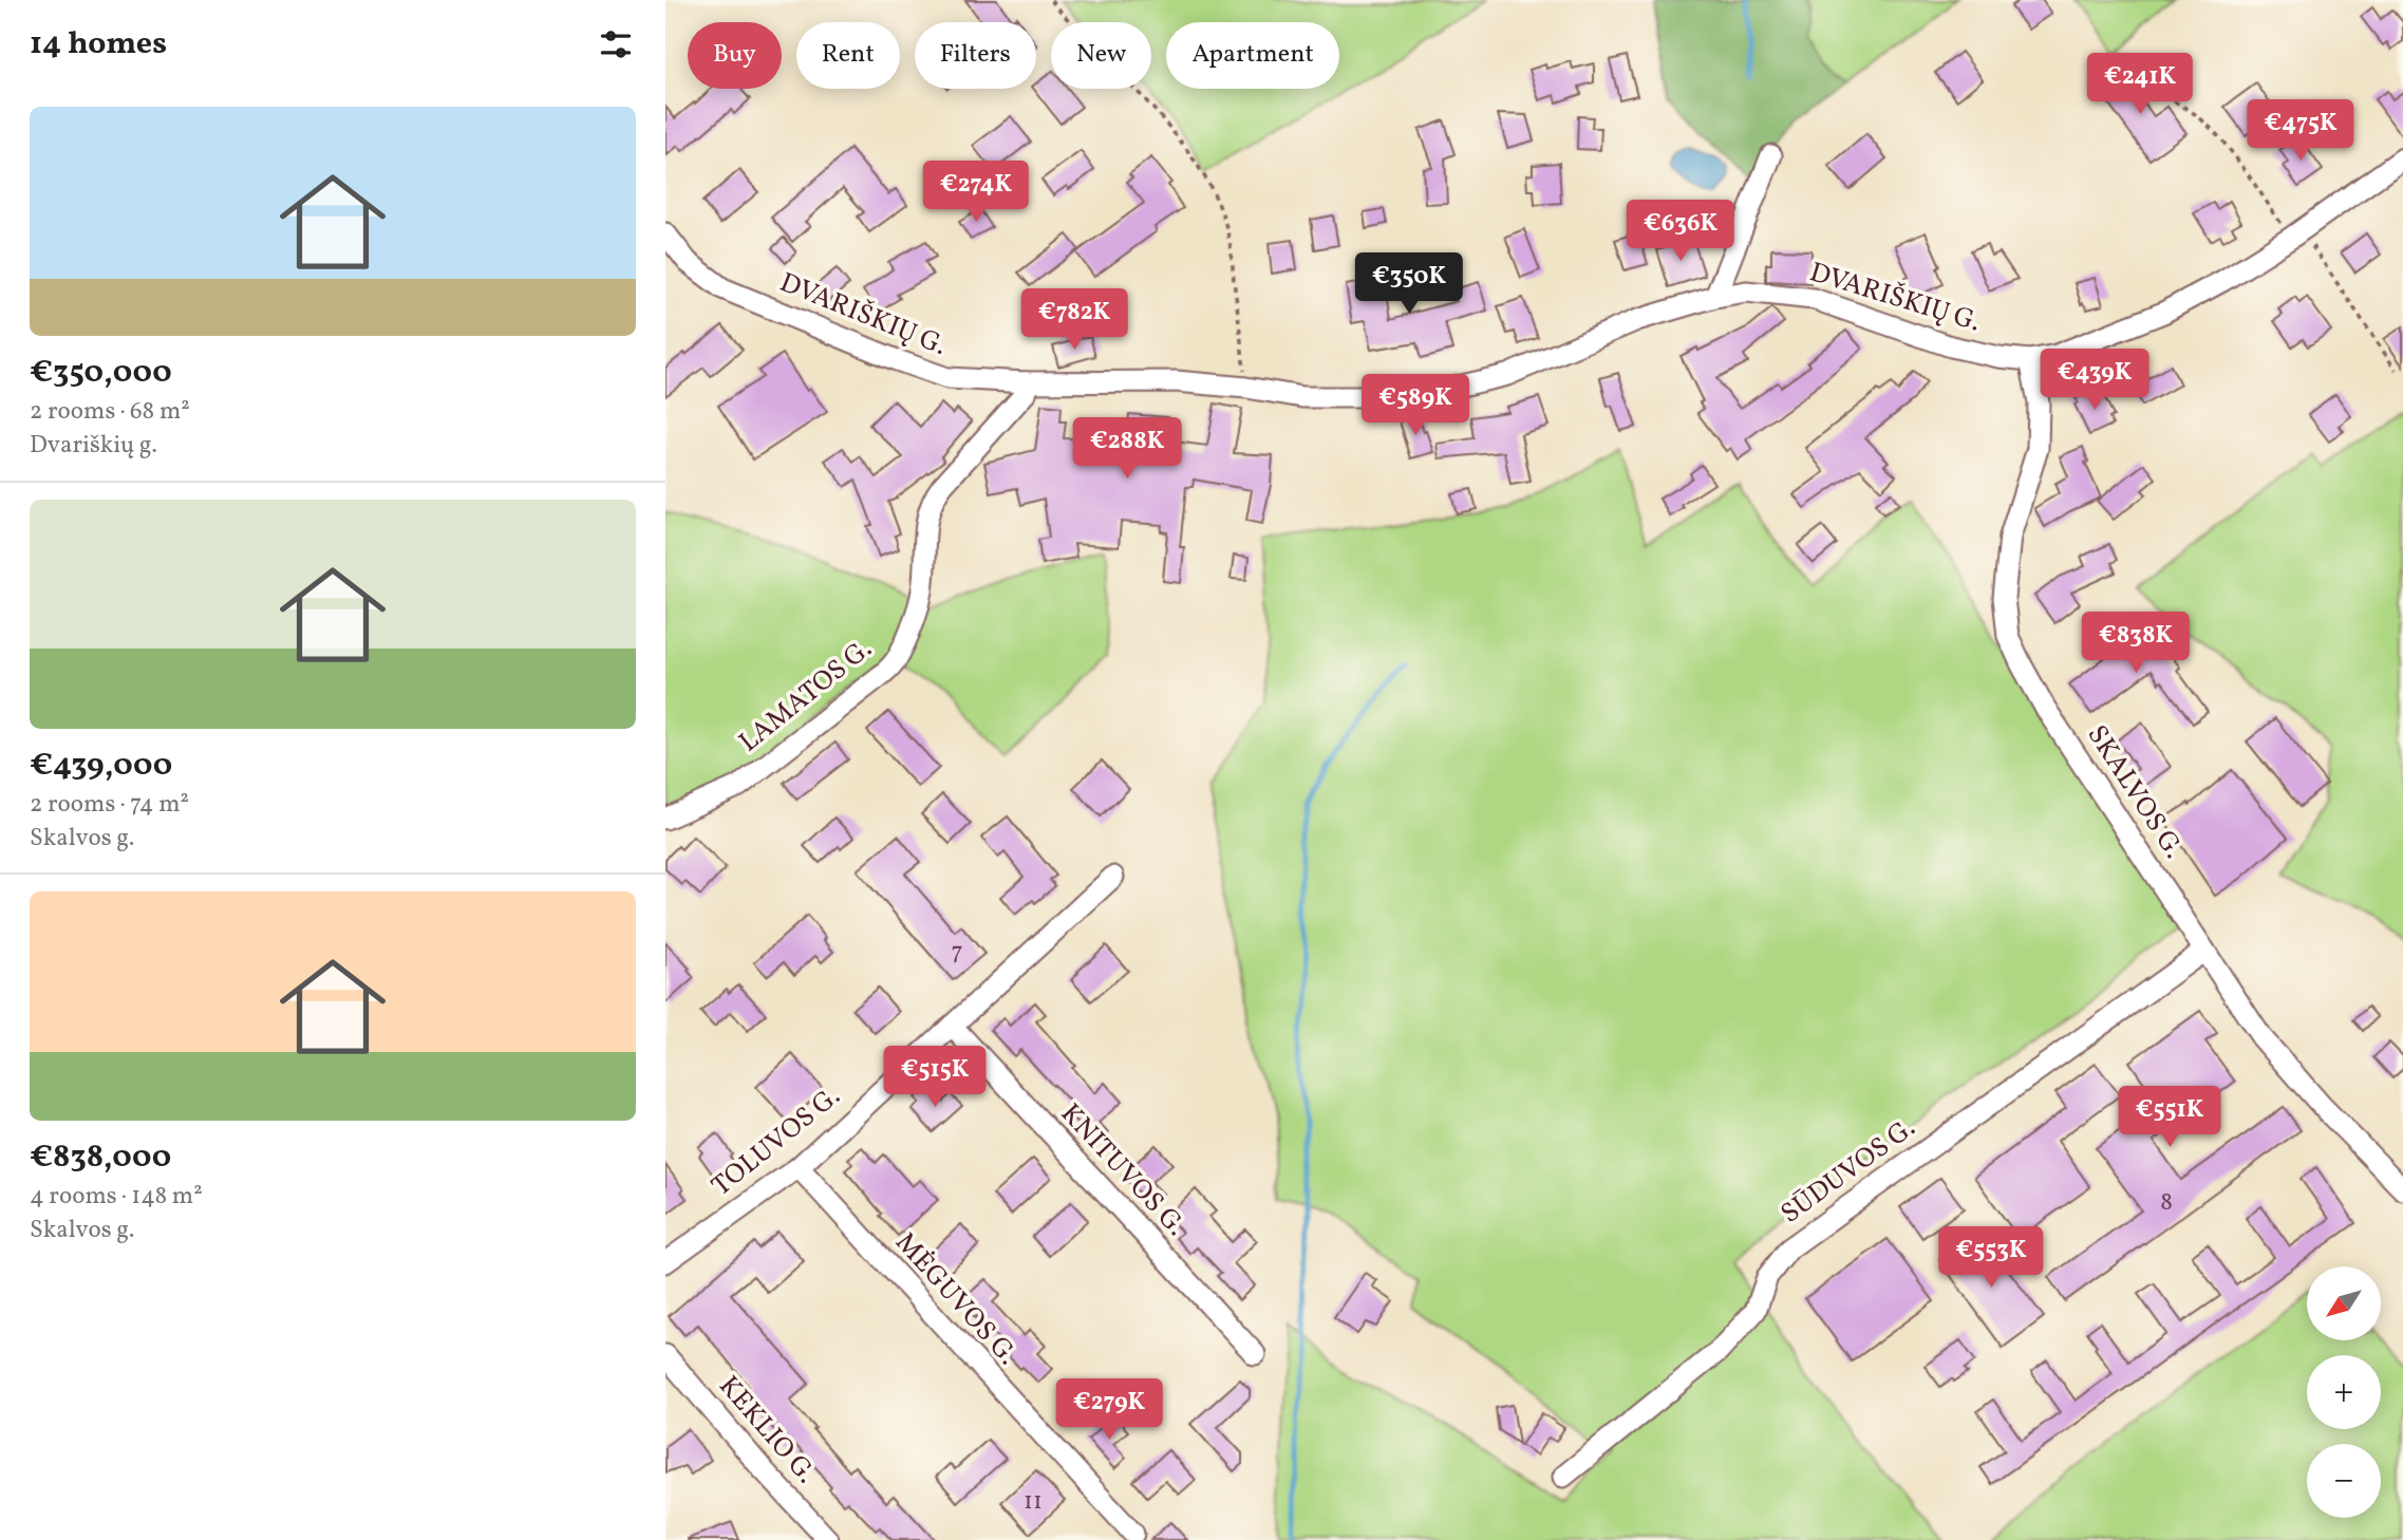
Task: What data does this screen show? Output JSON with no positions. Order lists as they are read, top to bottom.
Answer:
{
  "streets": {
    "street": [
      "DVARIŠKIŲ G.",
      "LAMATOS G.",
      "SKALVOS G.",
      "TOLUVOS G.",
      "KNITUVOS G.",
      "SŪDUVOS G.",
      "MĖGUVOS G.",
      "KEKLIO G."
    ]
  },
  "crossings": [
    ["DVARIŠKIŲ G.", "LAMATOS G."],
    ["DVARIŠKIŲ G.", "SKALVOS G."],
    ["SKALVOS G.", "SŪDUVOS G."],
    ["TOLUVOS G.", "KNITUVOS G."],
    ["TOLUVOS G.", "MĖGUVOS G."]
  ],
  "house_numbers": ["7", "8", "11"],
  "north": "bottom left",
  "page": {
    "heading": "14 homes",
    "chip": [
      "Buy",
      "Rent",
      "Filters",
      "New",
      "Apartment"
    ],
    "price": [
      "€241K",
      "€475K",
      "€274K",
      "€636K",
      "€350K",
      "€782K",
      "€439K",
      "€589K",
      "€288K",
      "€838K",
      "€515K",
      "€551K",
      "€553K",
      "€279K"
    ],
    "list": [
      {
        "name": "€350,000",
        "note": "2 rooms · 68 m² · Dvariškių g."
      },
      {
        "name": "€439,000",
        "note": "2 rooms · 74 m² · Skalvos g."
      },
      {
        "name": "€838,000",
        "note": "4 rooms · 148 m² · Skalvos g."
      }
    ],
    "map_buttons": ["+", "−"]
  }
}
